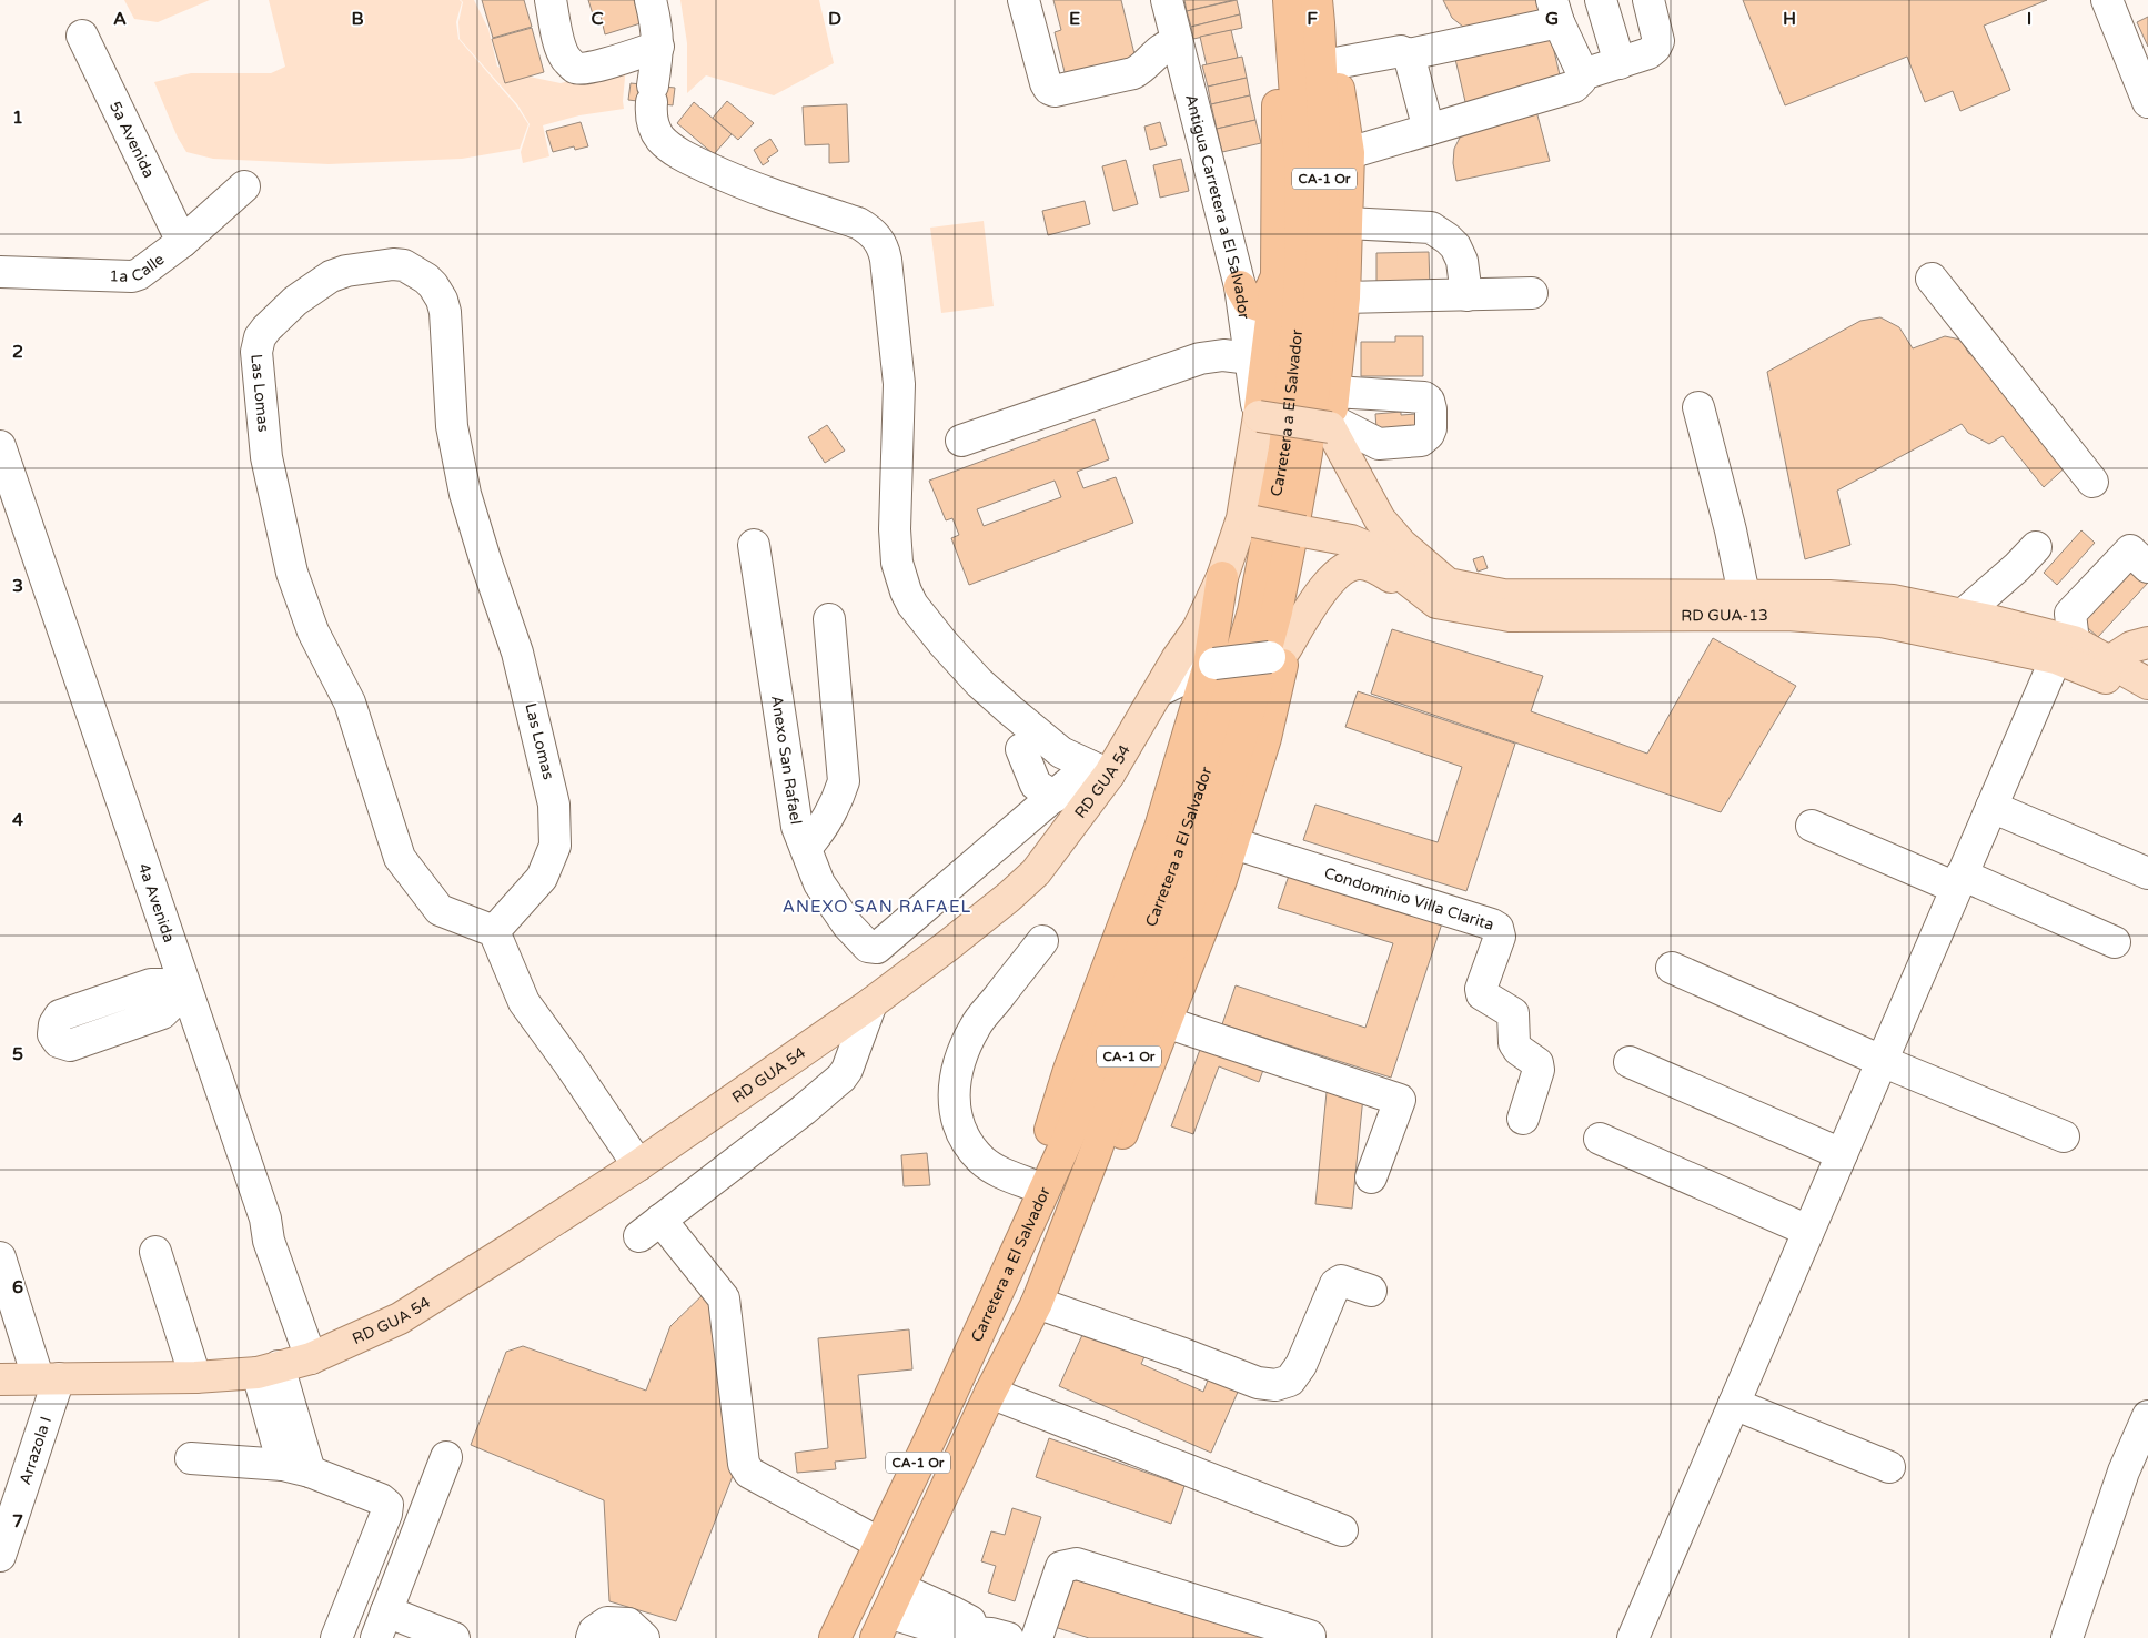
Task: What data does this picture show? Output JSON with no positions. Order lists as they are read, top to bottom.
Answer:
{
  "streets": {
    "highway": ["CA-1 Or", "Carretera a El Salvador"],
    "main road": ["RD GUA-13", "RD GUA 54"],
    "street": [
      "5a Avenida",
      "Antigua Carretera a El Salvador",
      "1a Calle",
      "Las Lomas",
      "Anexo San Rafael",
      "Condominio Villa Clarita",
      "4a Avenida",
      "Arrazola I"
    ]
  },
  "crossings": [
    ["5a Avenida", "1a Calle"],
    ["Antigua Carretera a El Salvador", "RD GUA 54"],
    ["RD GUA-13", "RD GUA 54"],
    ["RD GUA 54", "4a Avenida"],
    ["RD GUA 54", "Arrazola I"]
  ],
  "districts": ["ANEXO SAN RAFAEL"],
  "grid": {
    "columns": [
      "A",
      "B",
      "C",
      "D",
      "E",
      "F",
      "G",
      "H",
      "I"
    ],
    "rows": [
      "1",
      "2",
      "3",
      "4",
      "5",
      "6",
      "7"
    ]
  }
}
